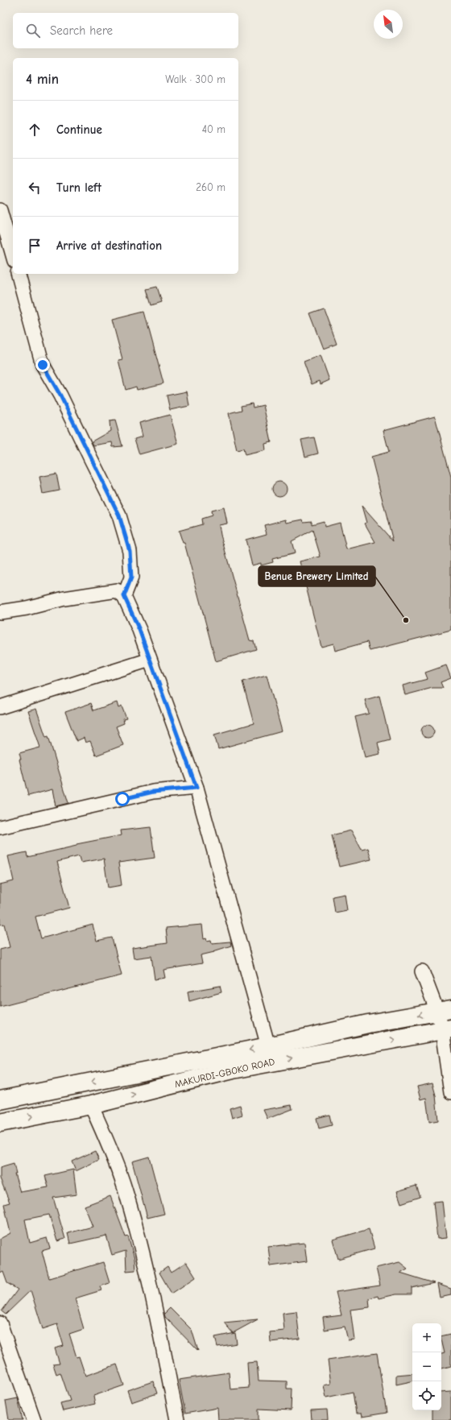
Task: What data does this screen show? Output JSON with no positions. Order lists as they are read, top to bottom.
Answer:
{
  "streets": {
    "main road": ["MAKURDI-GBOKO ROAD"]
  },
  "places": ["Benue Brewery Limited"],
  "north": "top left",
  "page": {
    "search": "Search here",
    "heading": ["4 min", "Walk · 300 m"],
    "list": [
      ["Continue", "40 m"],
      ["Turn left", "260 m"],
      "Arrive at destination"
    ],
    "map_buttons": ["+", "−"]
  }
}
